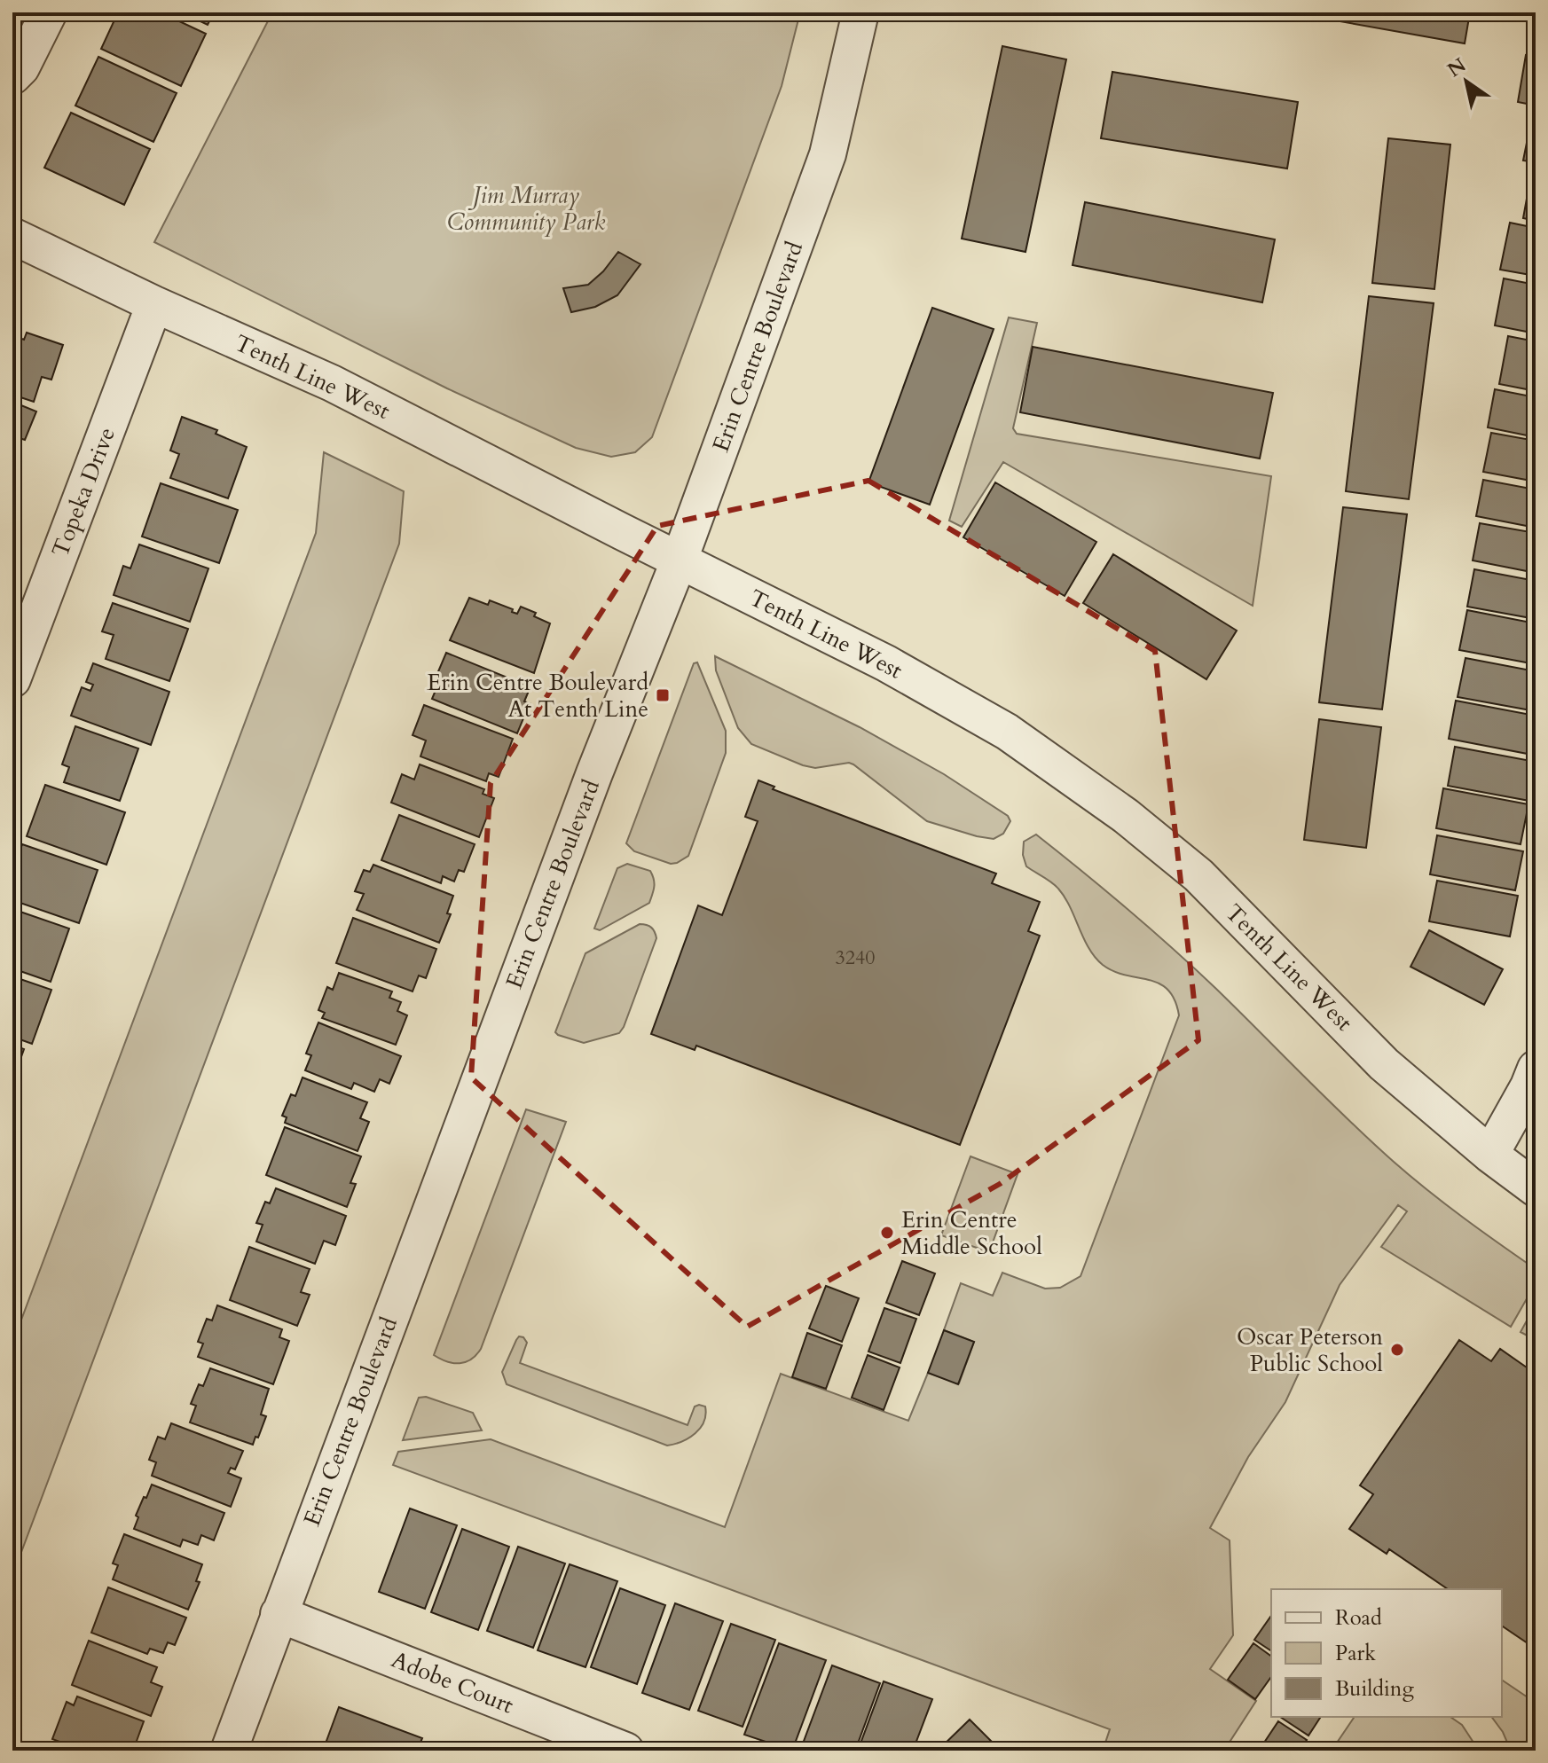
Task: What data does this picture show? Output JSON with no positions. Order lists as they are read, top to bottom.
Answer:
{
  "streets": {
    "street": [
      "Erin Centre Boulevard",
      "Tenth Line West",
      "Topeka Drive",
      "Adobe Court"
    ]
  },
  "crossings": [
    ["Erin Centre Boulevard", "Tenth Line West"],
    ["Erin Centre Boulevard", "Adobe Court"],
    ["Tenth Line West", "Topeka Drive"]
  ],
  "parks": ["Jim Murray Community Park"],
  "places": {
    "transit": ["Erin Centre Boulevard At Tenth Line"],
    "other": ["Erin Centre Middle School", "Oscar Peterson Public School"]
  },
  "house_numbers": ["3240"],
  "legend": ["Road", "Park", "Building"],
  "north": "top left"
}
